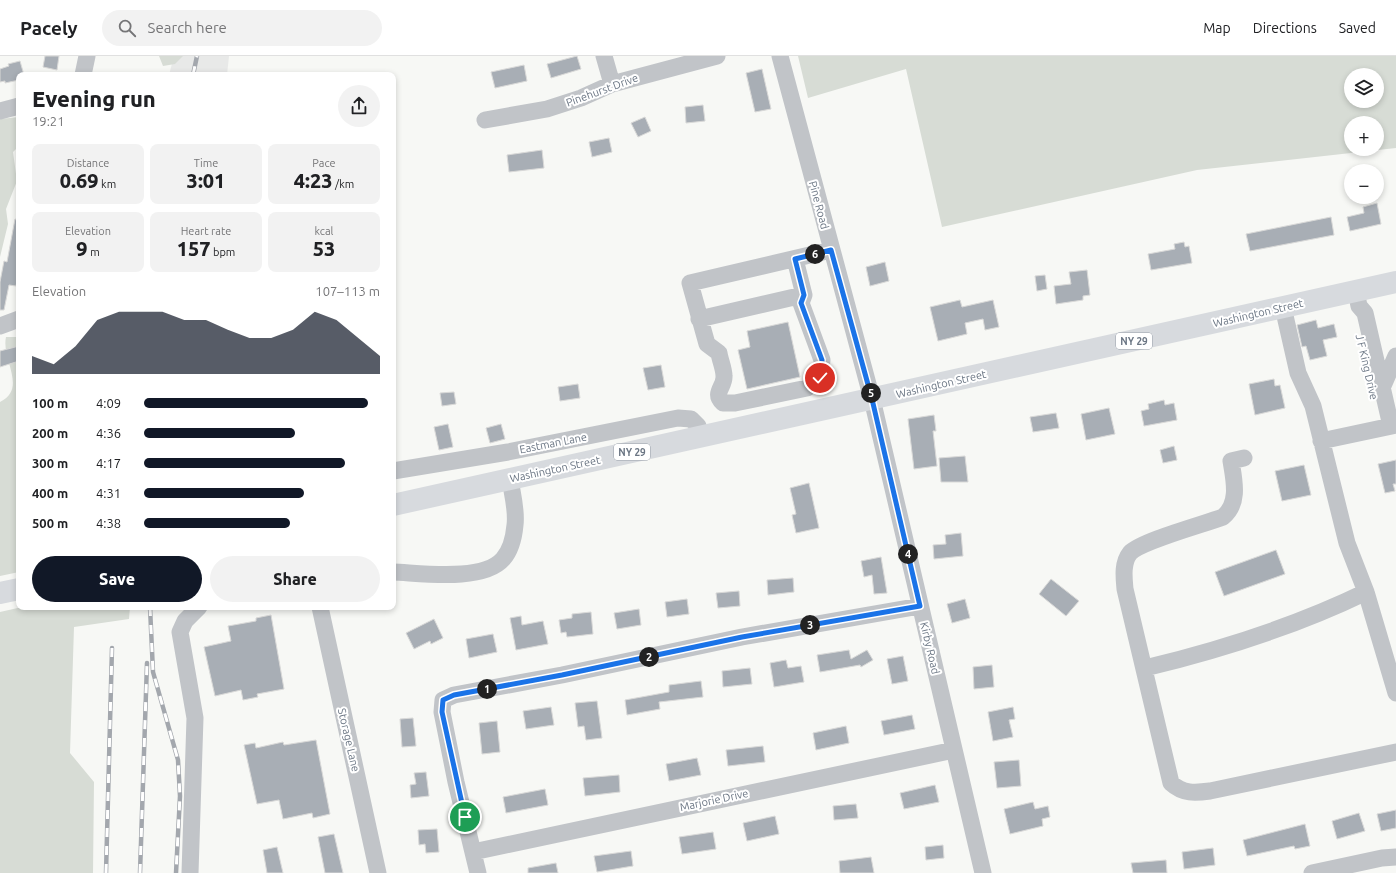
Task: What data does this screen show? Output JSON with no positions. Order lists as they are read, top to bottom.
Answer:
{
  "streets": {
    "highway": ["Washington Street", "NY 29"],
    "street": [
      "Pinehurst Drive",
      "Pine Road",
      "J F King Drive",
      "Eastman Lane",
      "Kirby Road",
      "Storage Lane",
      "Marjorie Drive"
    ]
  },
  "crossings": [
    ["Pine Road", "Washington Street"],
    ["Pine Road", "Kirby Road"],
    ["Washington Street", "J F King Drive"],
    ["Washington Street", "Eastman Lane"],
    ["Washington Street", "Kirby Road"],
    ["Kirby Road", "Marjorie Drive"]
  ],
  "page": {
    "header": "Pacely",
    "search": "Search here",
    "nav": ["Map", "Directions", "Saved"],
    "map_buttons": ["+", "−"],
    "heading": ["Evening run", "19:21"],
    "stats": [
      ["Distance", "0.69 km"],
      ["Time", "3:01"],
      ["Pace", "4:23 /km"],
      ["Elevation", "9 m"],
      ["Heart rate", "157 bpm"],
      ["kcal", "53"]
    ],
    "pins": [
      "6",
      "5",
      "4",
      "3",
      "2",
      "1"
    ],
    "chart": ["Elevation", "107–113 m"],
    "list": [
      {
        "name": "100 m",
        "note": "4:09"
      },
      {
        "name": "200 m",
        "note": "4:36"
      },
      {
        "name": "300 m",
        "note": "4:17"
      },
      {
        "name": "400 m",
        "note": "4:31"
      },
      {
        "name": "500 m",
        "note": "4:38"
      }
    ],
    "buttons": ["Save", "Share"]
  }
}
